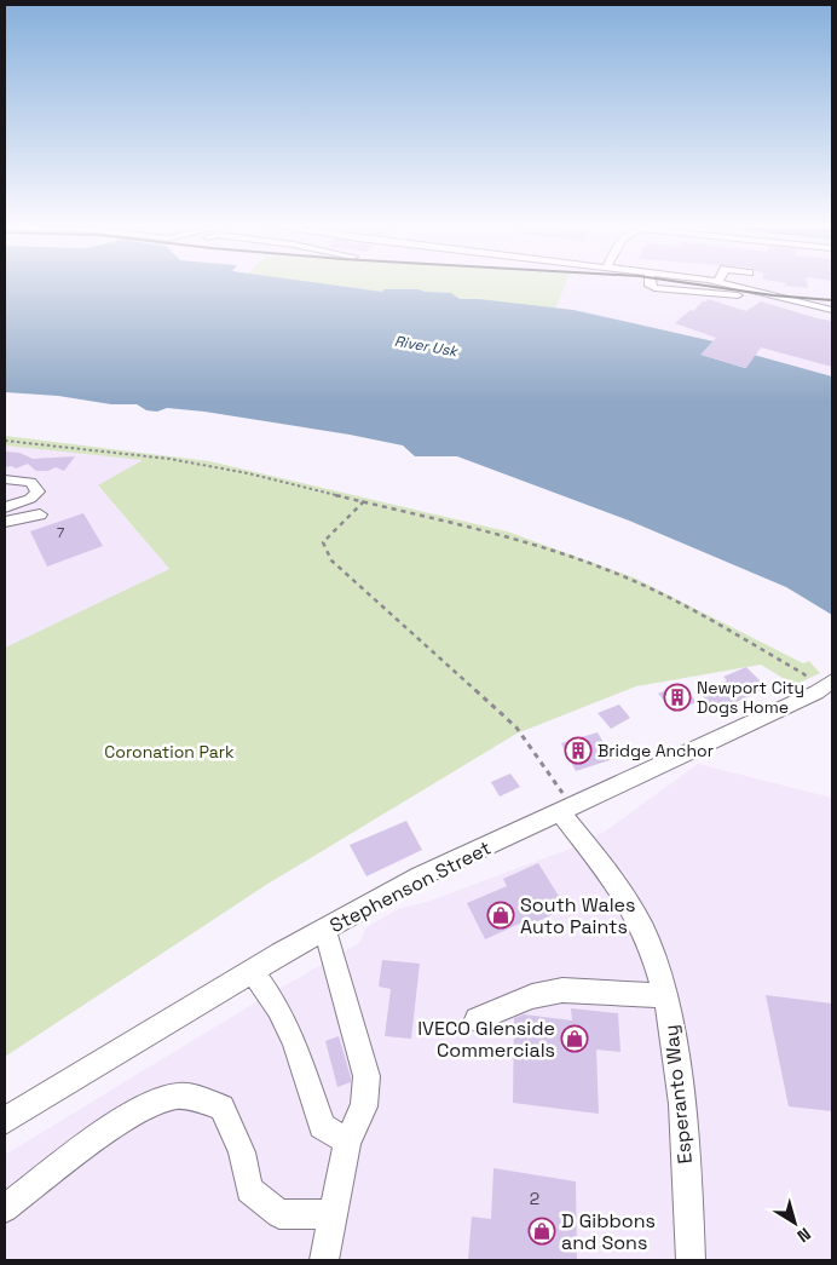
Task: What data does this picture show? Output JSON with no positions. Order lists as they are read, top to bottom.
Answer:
{
  "streets": {
    "street": ["Stephenson Street", "Esperanto Way"]
  },
  "crossings": [
    ["Stephenson Street", "Esperanto Way"]
  ],
  "water": ["River Usk"],
  "parks": ["Coronation Park"],
  "places": {
    "building": ["Newport City Dogs Home", "Bridge Anchor"],
    "shop": ["South Wales Auto Paints", "IVECO Glenside Commercials", "D Gibbons and Sons"]
  },
  "house_numbers": ["7", "2"],
  "north": "bottom right"
}
